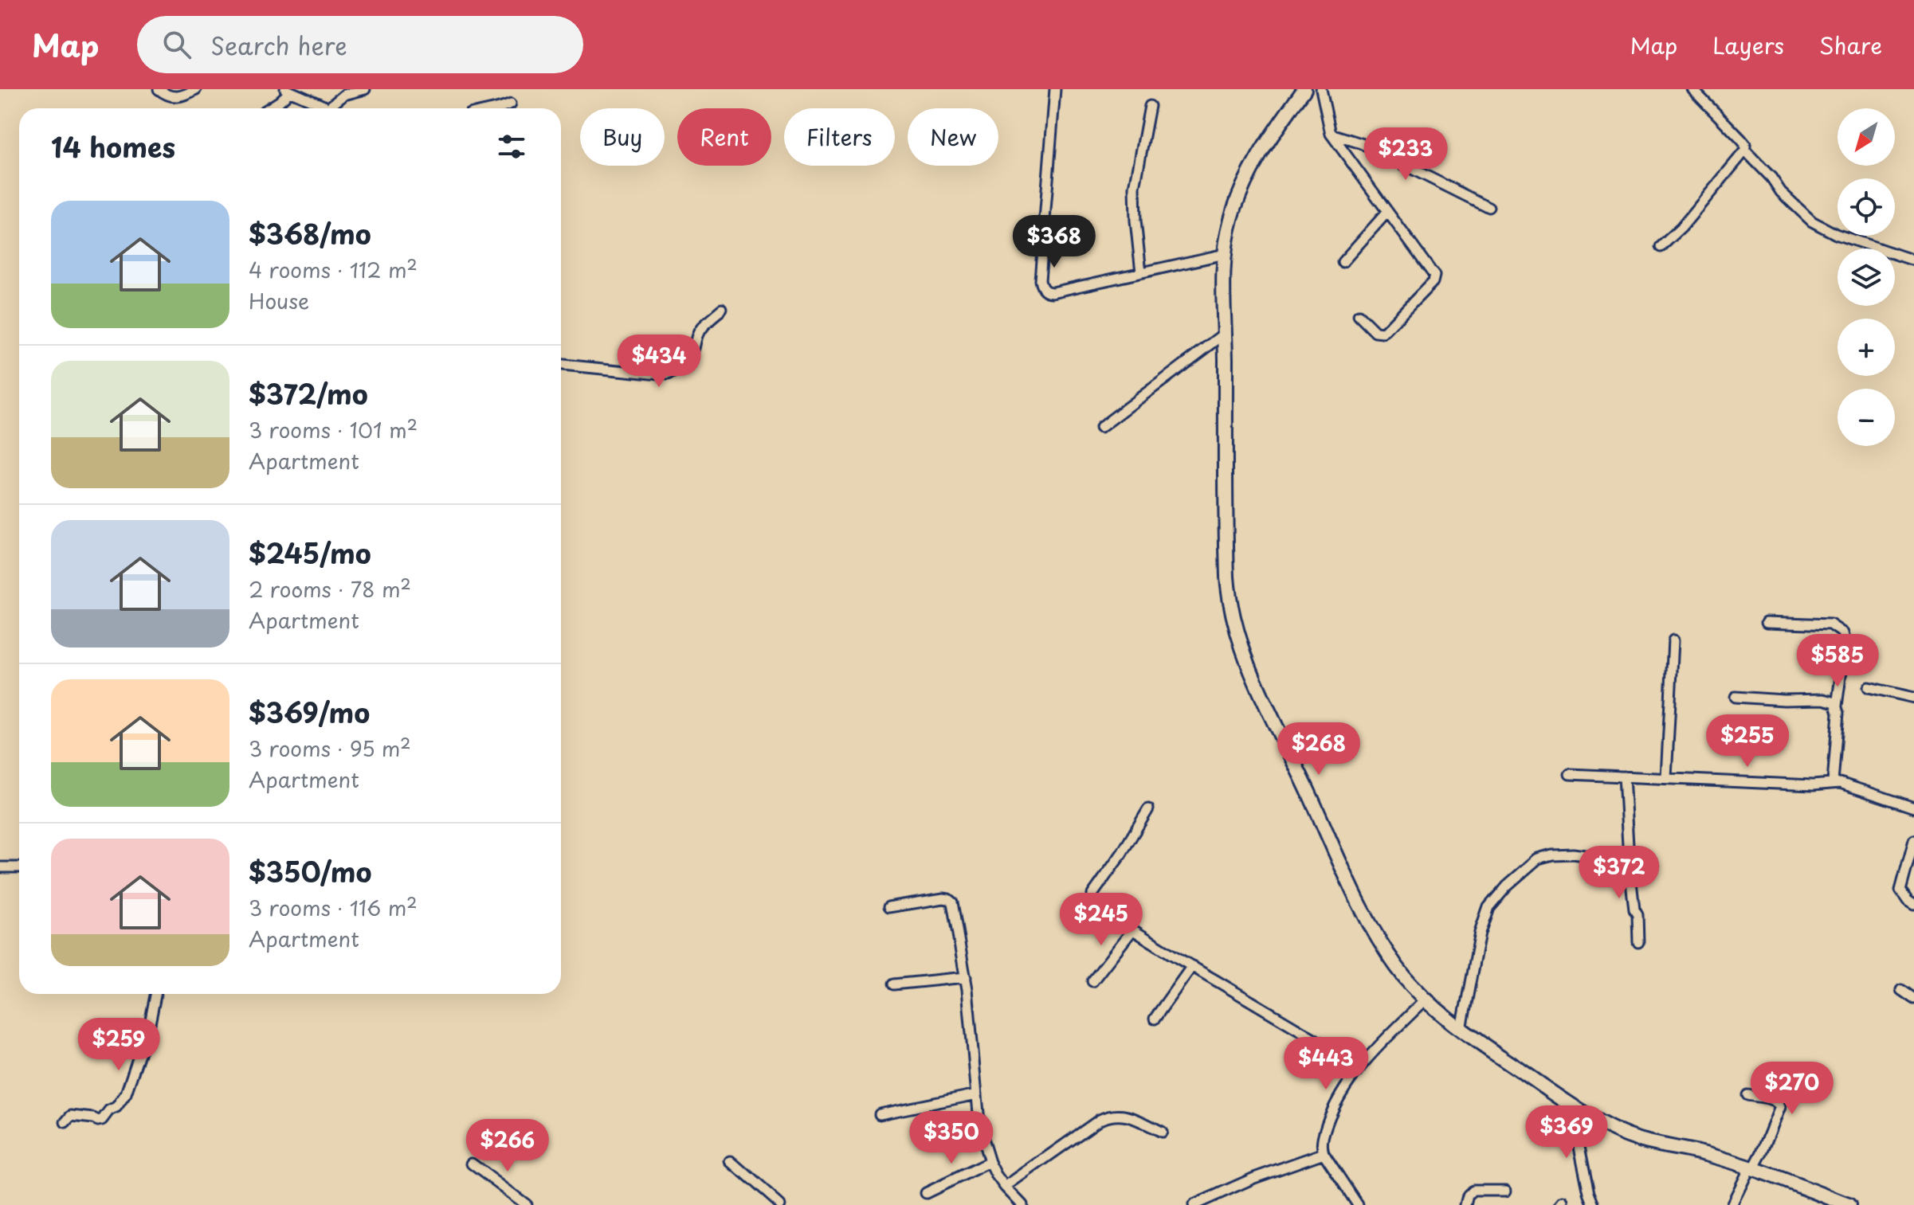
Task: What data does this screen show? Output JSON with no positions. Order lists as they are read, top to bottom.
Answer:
{
  "north": "bottom left",
  "page": {
    "header": "Map",
    "search": "Search here",
    "nav": ["Map", "Layers", "Share"],
    "map_buttons": ["+", "−"],
    "chip": [
      "Buy",
      "Rent",
      "Filters",
      "New"
    ],
    "heading": "14 homes",
    "price": [
      "$233",
      "$368",
      "$434",
      "$585",
      "$255",
      "$268",
      "$372",
      "$245",
      "$259",
      "$443",
      "$270",
      "$369",
      "$350",
      "$266"
    ],
    "list": [
      {
        "name": "$368/mo",
        "note": "4 rooms · 112 m² · House"
      },
      {
        "name": "$372/mo",
        "note": "3 rooms · 101 m² · Apartment"
      },
      {
        "name": "$245/mo",
        "note": "2 rooms · 78 m² · Apartment"
      },
      {
        "name": "$369/mo",
        "note": "3 rooms · 95 m² · Apartment"
      },
      {
        "name": "$350/mo",
        "note": "3 rooms · 116 m² · Apartment"
      }
    ]
  }
}
